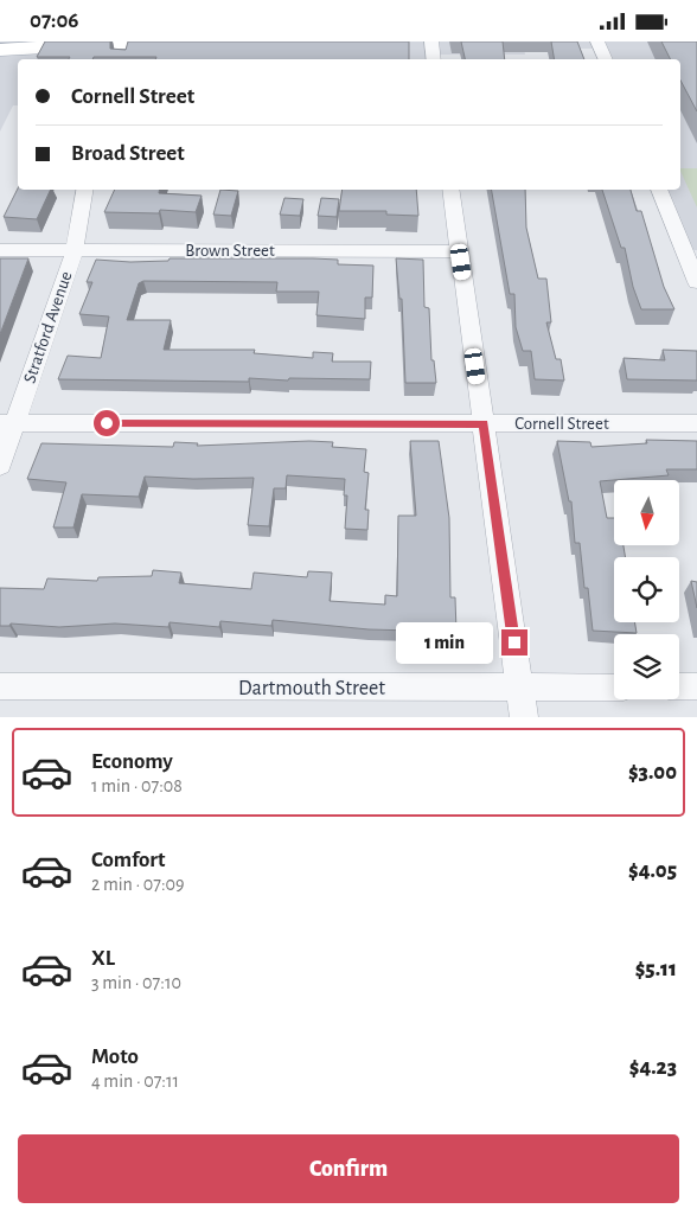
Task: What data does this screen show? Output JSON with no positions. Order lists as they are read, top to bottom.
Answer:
{
  "streets": {
    "street": [
      "Brown Street",
      "Stratford Avenue",
      "Cornell Street",
      "Dartmouth Street"
    ]
  },
  "crossings": [
    ["Brown Street", "Stratford Avenue"],
    ["Stratford Avenue", "Cornell Street"]
  ],
  "north": "bottom",
  "page": {
    "status": "07:06",
    "banner": ["Cornell Street", "Broad Street"],
    "bubble": "1 min",
    "list": [
      {
        "name": "Economy",
        "note": "1 min · 07:08",
        "value": "$3.00"
      },
      {
        "name": "Comfort",
        "note": "2 min · 07:09",
        "value": "$4.05"
      },
      {
        "name": "XL",
        "note": "3 min · 07:10",
        "value": "$5.11"
      },
      {
        "name": "Moto",
        "note": "4 min · 07:11",
        "value": "$4.23"
      }
    ],
    "buttons": "Confirm"
  }
}
